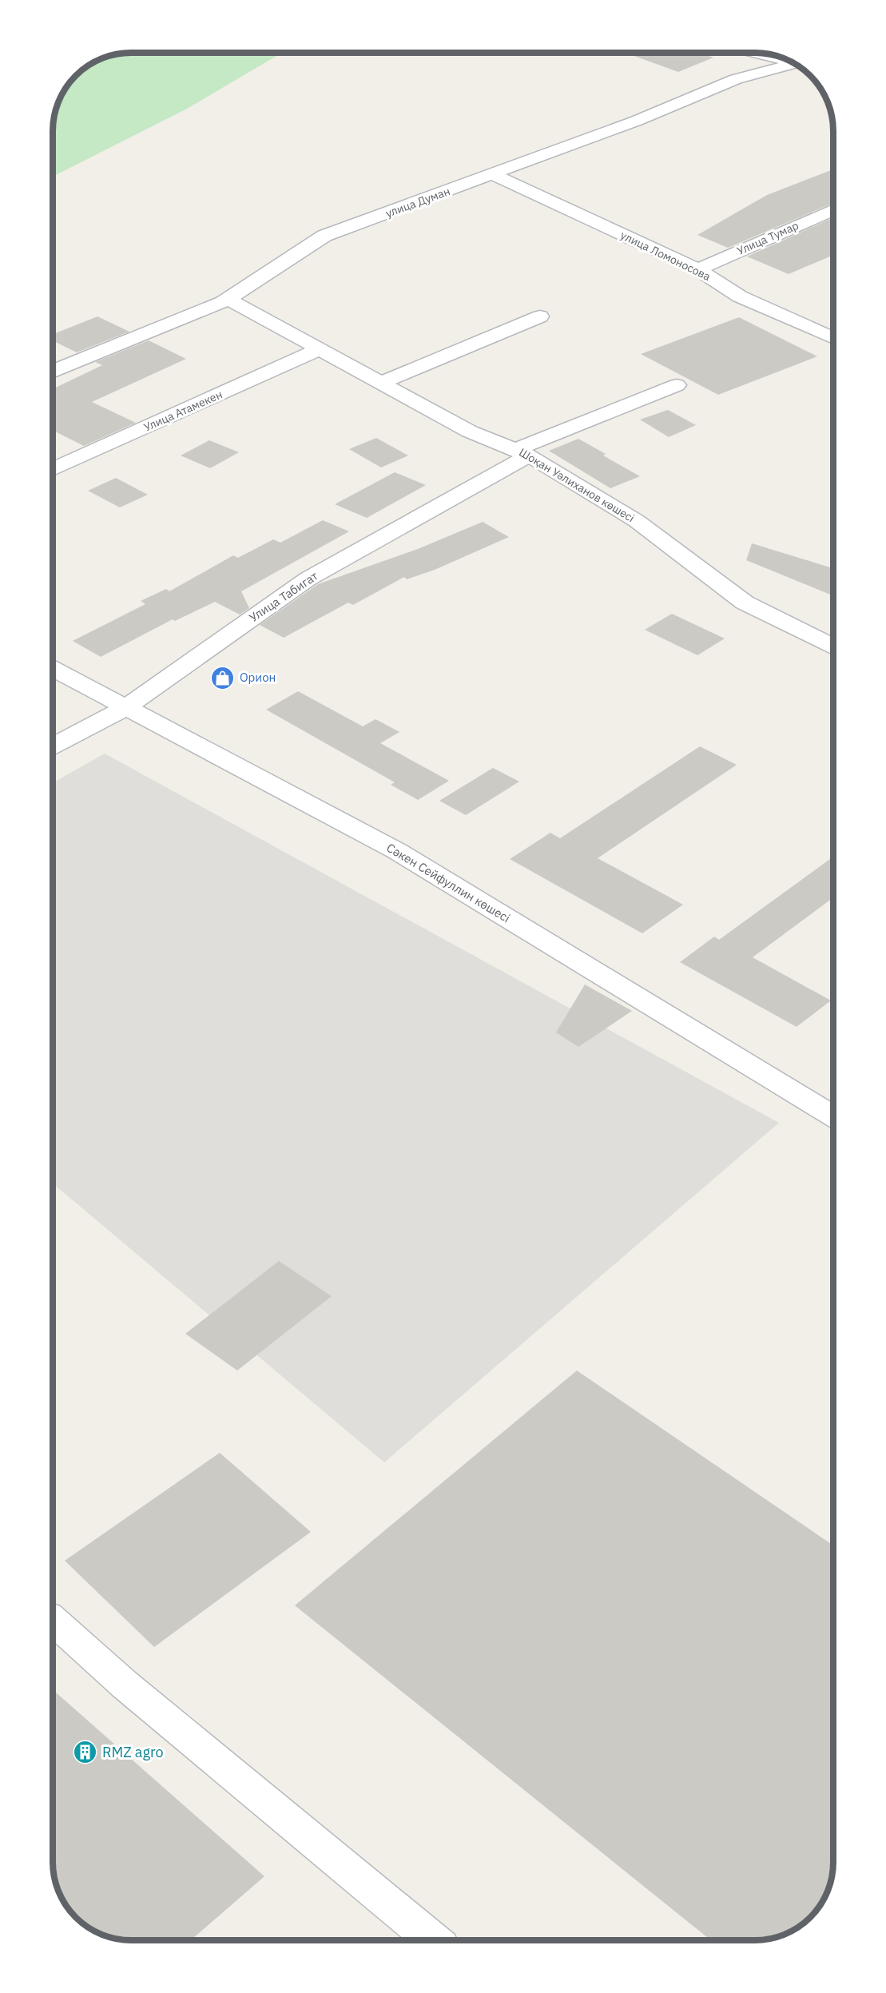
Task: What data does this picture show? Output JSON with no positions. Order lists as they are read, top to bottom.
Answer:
{
  "streets": {
    "street": [
      "улица Думан",
      "Улица Тумар",
      "улица Ломоносова",
      "Улица Атамекен",
      "Шоқан Уәлиханов көшесі",
      "Улица Табигат",
      "Сәкен Сейфуллин көшесі"
    ]
  },
  "crossings": [
    ["улица Думан", "улица Ломоносова"],
    ["улица Думан", "Шоқан Уәлиханов көшесі"],
    ["Улица Тумар", "улица Ломоносова"],
    ["Улица Атамекен", "Шоқан Уәлиханов көшесі"],
    ["Шоқан Уәлиханов көшесі", "Улица Табигат"],
    ["Улица Табигат", "Сәкен Сейфуллин көшесі"]
  ],
  "places": {
    "shop": ["Орион"],
    "building": ["RMZ agro"]
  }
}
